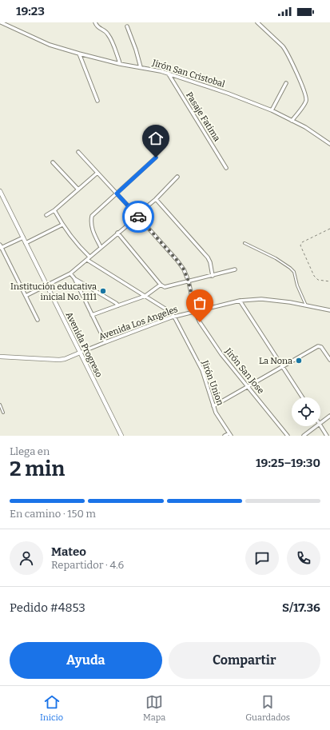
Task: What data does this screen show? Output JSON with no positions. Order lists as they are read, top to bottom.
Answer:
{
  "streets": {
    "street": [
      "Jirón San Cristobal",
      "Pasaje Fatima",
      "Avenida Los Angeles",
      "Avenida Progreso",
      "Jirón San Jose",
      "Jirón Union"
    ]
  },
  "crossings": [
    ["Jirón San Cristobal", "Pasaje Fatima"],
    ["Avenida Los Angeles", "Avenida Progreso"],
    ["Avenida Los Angeles", "Jirón San Jose"],
    ["Avenida Los Angeles", "Jirón Union"]
  ],
  "places": ["Institución educativa inicial No. 1111", "La Nona"],
  "page": {
    "status": "19:23",
    "heading": ["2 min", "Llega en", "19:25–19:30"],
    "panel": [
      "Mateo",
      "Repartidor · 4.6",
      "Pedido #4853",
      "S/17.36"
    ],
    "bar": "En camino · 150 m",
    "buttons": ["Ayuda", "Compartir"],
    "tabs": ["Inicio", "Mapa", "Guardados"]
  }
}
